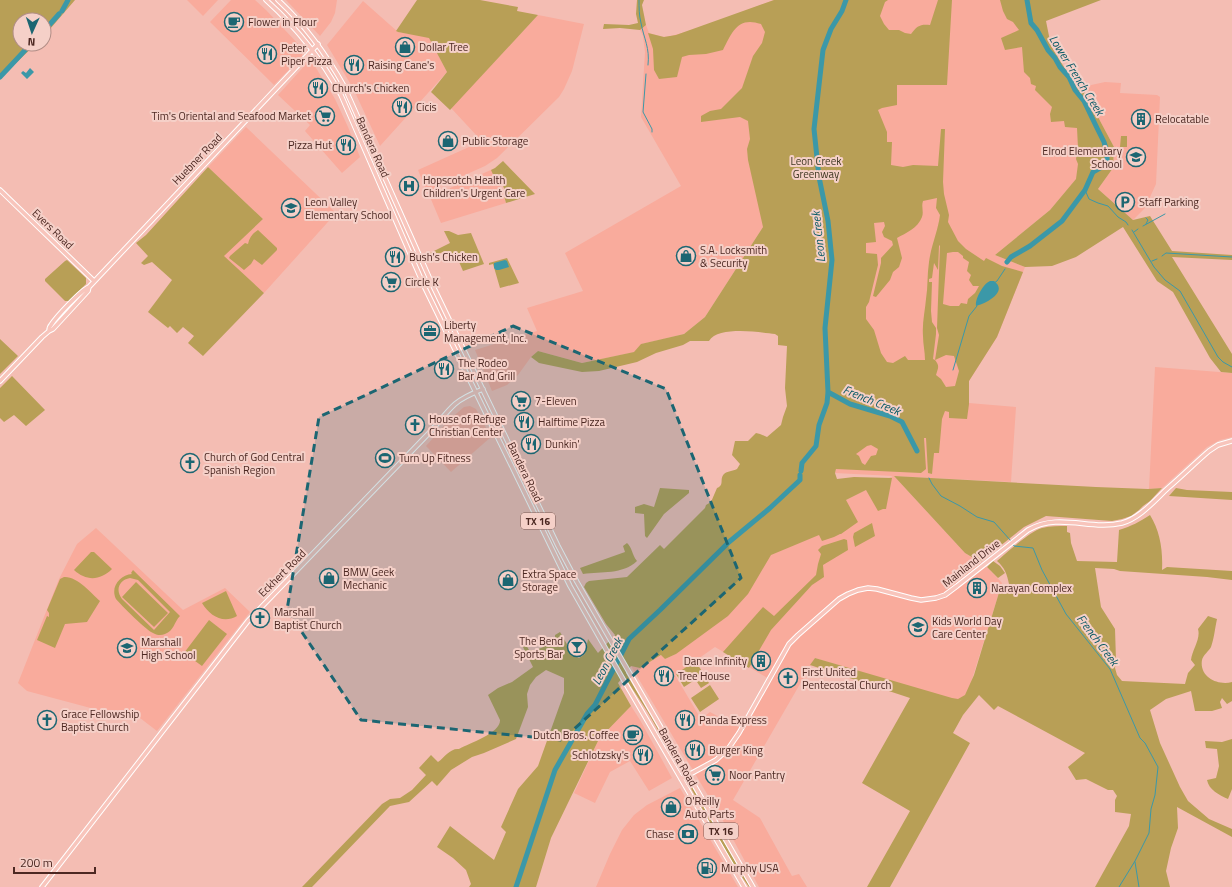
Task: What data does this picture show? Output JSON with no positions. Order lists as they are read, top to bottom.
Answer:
{
  "streets": {
    "main road": [
      "Bandera Road",
      "Huebner Road",
      "Evers Road",
      "TX 16",
      "Mainland Drive",
      "Eckhert Road"
    ]
  },
  "crossings": [
    ["Bandera Road", "Huebner Road"],
    ["Bandera Road", "Mainland Drive"],
    ["Bandera Road", "Eckhert Road"],
    ["Huebner Road", "Evers Road"]
  ],
  "water": ["Lower French Creek", "Leon Creek", "French Creek"],
  "parks": ["Leon Creek Greenway"],
  "places": {
    "cafe": ["Flower in Flour", "Dutch Bros. Coffee"],
    "shop": [
      "Dollar Tree",
      "Public Storage",
      "S.A. Locksmith & Security",
      "BMW Geek Mechanic",
      "Extra Space Storage",
      "O'Reilly Auto Parts"
    ],
    "restaurant": [
      "Peter Piper Pizza",
      "Raising Cane's",
      "Church's Chicken",
      "Cicis",
      "Pizza Hut",
      "Bush's Chicken",
      "The Rodeo Bar And Grill",
      "Halftime Pizza",
      "Dunkin'",
      "Tree House",
      "Panda Express",
      "Burger King",
      "Schlotzsky's"
    ],
    "supermarket": [
      "Tim's Oriental and Seafood Market",
      "Circle K",
      "7-Eleven",
      "Noor Pantry"
    ],
    "building": ["Relocatable", "Narayan Complex", "Dance Infinity"],
    "school or university": [
      "Elrod Elementary School",
      "Leon Valley Elementary School",
      "Kids World Day Care Center",
      "Marshall High School"
    ],
    "hospital": ["Hopscotch Health Children's Urgent Care"],
    "parking": ["Staff Parking"],
    "office": ["Liberty Management, Inc."],
    "church": [
      "House of Refuge Christian Center",
      "Church of God Central Spanish Region",
      "Marshall Baptist Church",
      "First United Pentecostal Church",
      "Grace Fellowship Baptist Church"
    ],
    "sports": ["Turn Up Fitness"],
    "bar": ["The Bend Sports Bar"],
    "bank": ["Chase"],
    "fuel station": ["Murphy USA"]
  },
  "scale_bar": "200 m",
  "north": "bottom"
}
